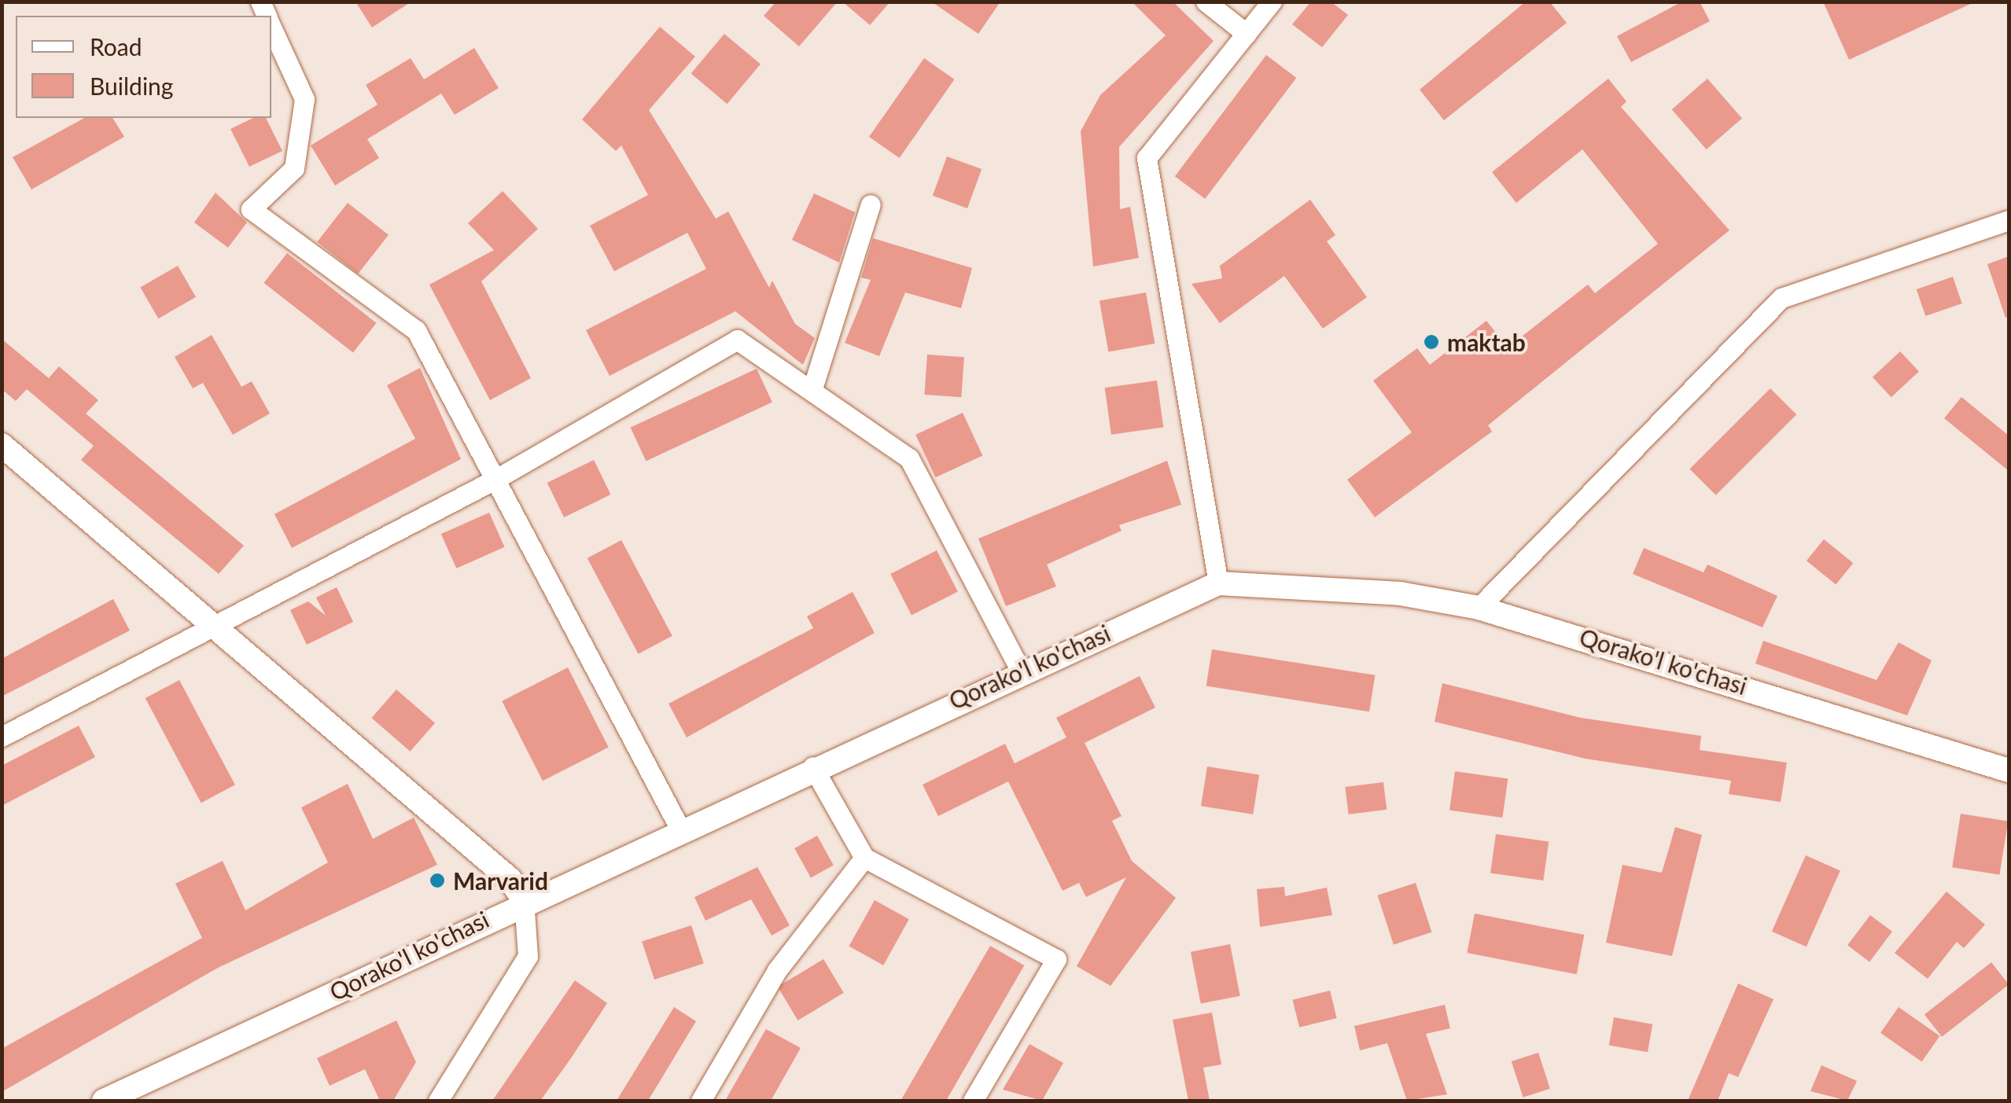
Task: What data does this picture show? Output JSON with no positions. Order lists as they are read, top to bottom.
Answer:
{
  "streets": {
    "street": ["Qorako'l ko'chasi"]
  },
  "places": ["maktab", "Marvarid"],
  "legend": ["Road", "Building"]
}
